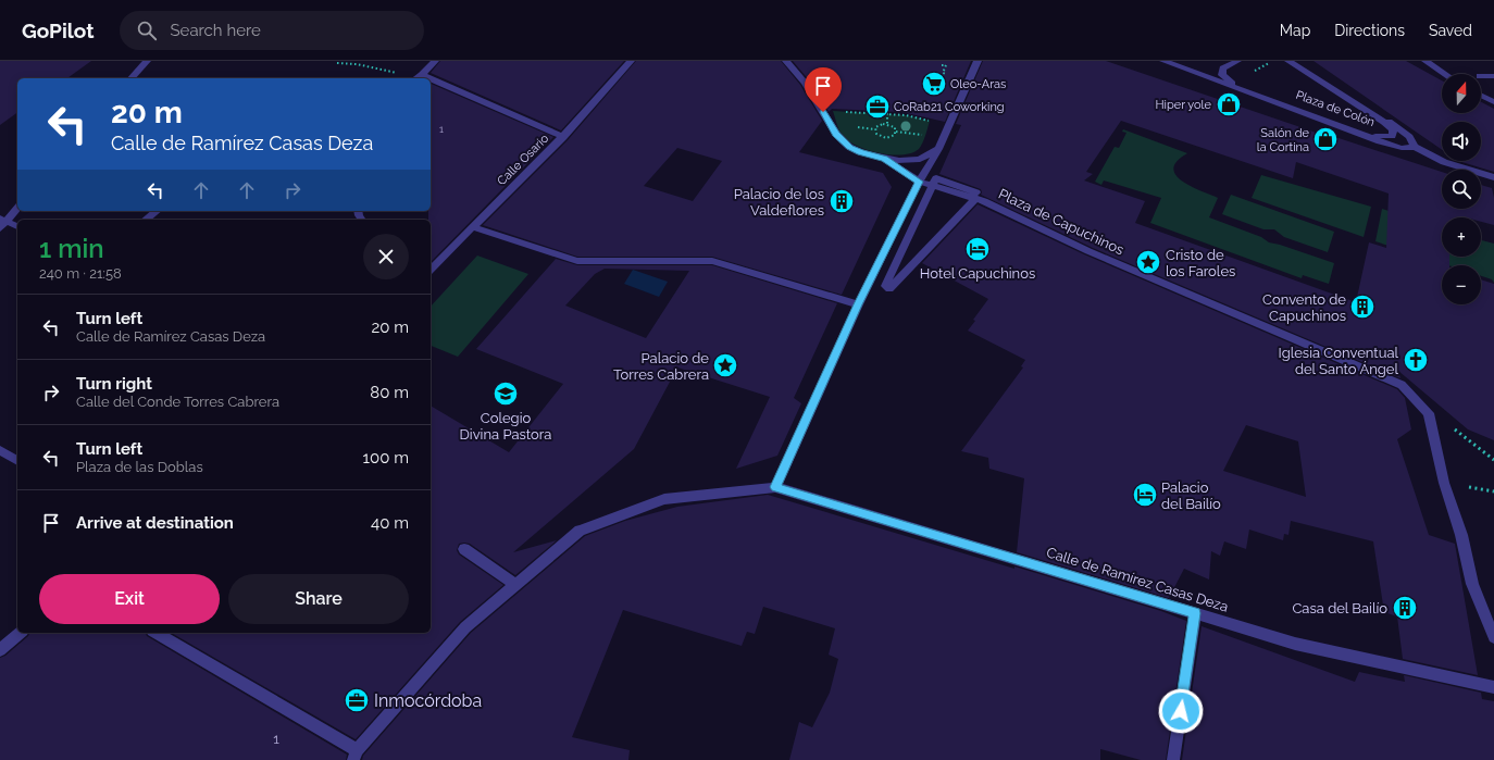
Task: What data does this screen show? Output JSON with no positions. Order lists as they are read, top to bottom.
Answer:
{
  "streets": {
    "street": [
      "Plaza de Colón",
      "Calle Osario",
      "Plaza de Capuchinos",
      "Calle de Ramírez Casas Deza"
    ]
  },
  "places": {
    "supermarket": ["Oleo-Aras"],
    "shop": ["Hiper yole", "Salón de la Cortina"],
    "office": ["CoRab21 Coworking", "Inmocórdoba"],
    "building": ["Palacio de los Valdeflores", "Convento de Capuchinos", "Casa del Bailío"],
    "hotel": ["Hotel Capuchinos", "Palacio del Bailío"],
    "place": ["Cristo de los Faroles", "Palacio de Torres Cabrera"],
    "church": ["Iglesia Conventual del Santo Ángel"],
    "school or university": ["Colegio Divina Pastora"]
  },
  "house_numbers": ["1", "1"],
  "north": "top",
  "page": {
    "header": "GoPilot",
    "search": "Search here",
    "nav": ["Map", "Directions", "Saved"],
    "map_buttons": ["+", "−"],
    "turn": ["20 m", "Calle de Ramírez Casas Deza"],
    "heading": ["1 min", "240 m · 21:58"],
    "list": [
      {
        "name": "Turn left",
        "note": "Calle de Ramírez Casas Deza",
        "value": "20 m"
      },
      {
        "name": "Turn right",
        "note": "Calle del Conde Torres Cabrera",
        "value": "80 m"
      },
      {
        "name": "Turn left",
        "note": "Plaza de las Doblas",
        "value": "100 m"
      },
      {
        "name": "Arrive at destination",
        "value": "40 m"
      }
    ],
    "buttons": ["Exit", "Share"]
  }
}
